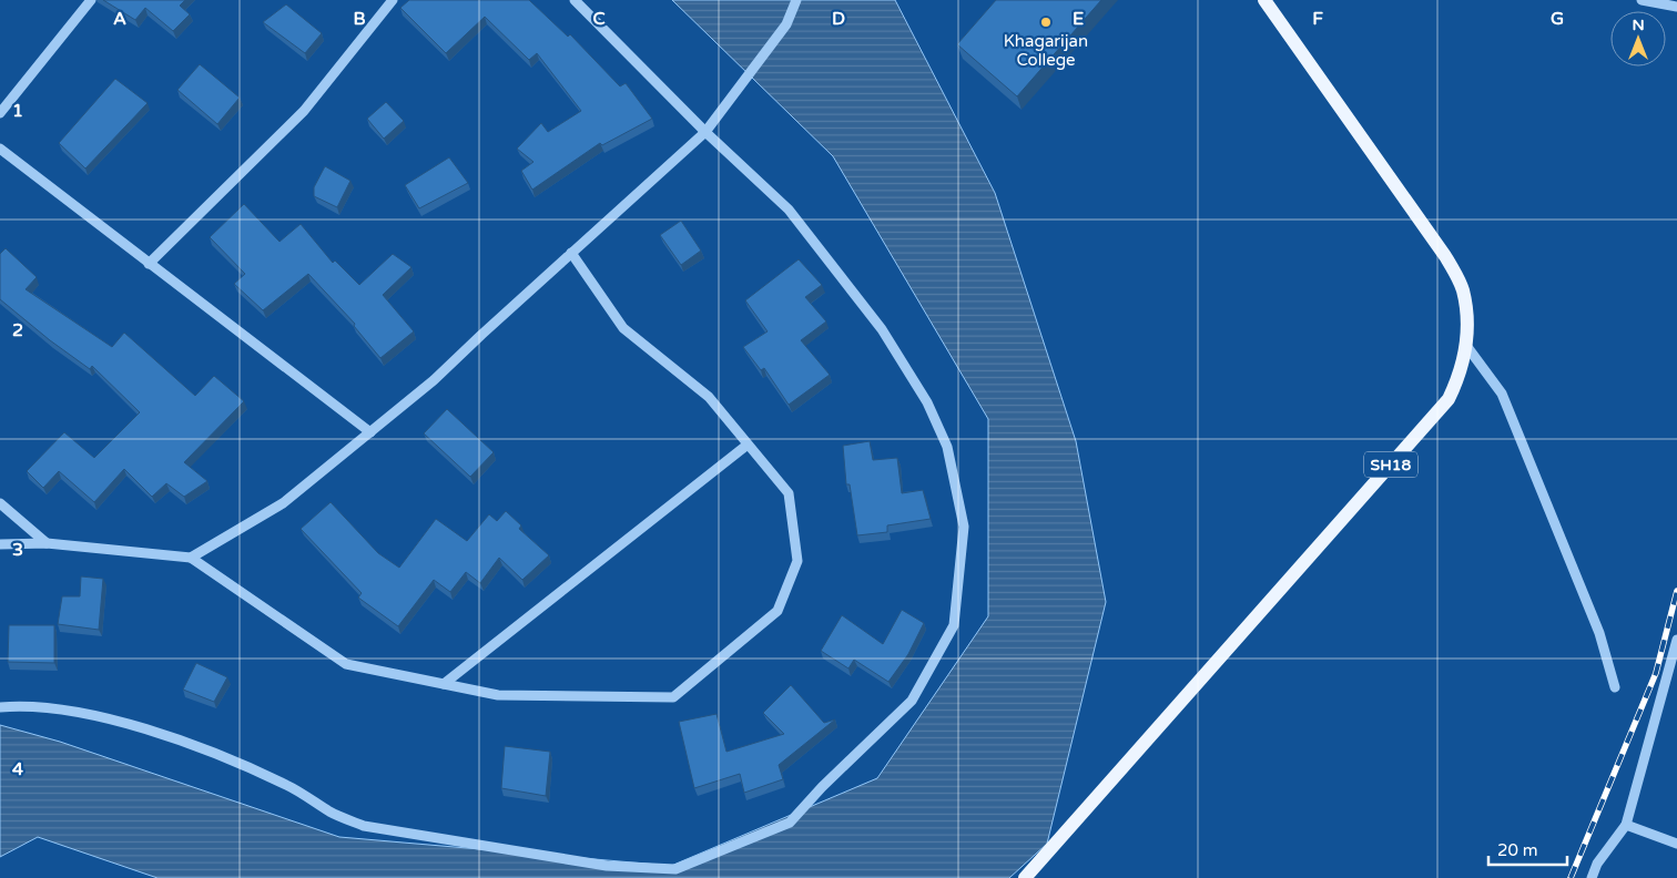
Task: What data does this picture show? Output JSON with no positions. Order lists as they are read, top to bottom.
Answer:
{
  "streets": {
    "main road": ["SH18"]
  },
  "places": ["Khagarijan College"],
  "scale_bar": "20 m",
  "north": "top",
  "grid": {
    "columns": [
      "A",
      "B",
      "C",
      "D",
      "E",
      "F",
      "G"
    ],
    "rows": [
      "1",
      "2",
      "3",
      "4"
    ]
  }
}
